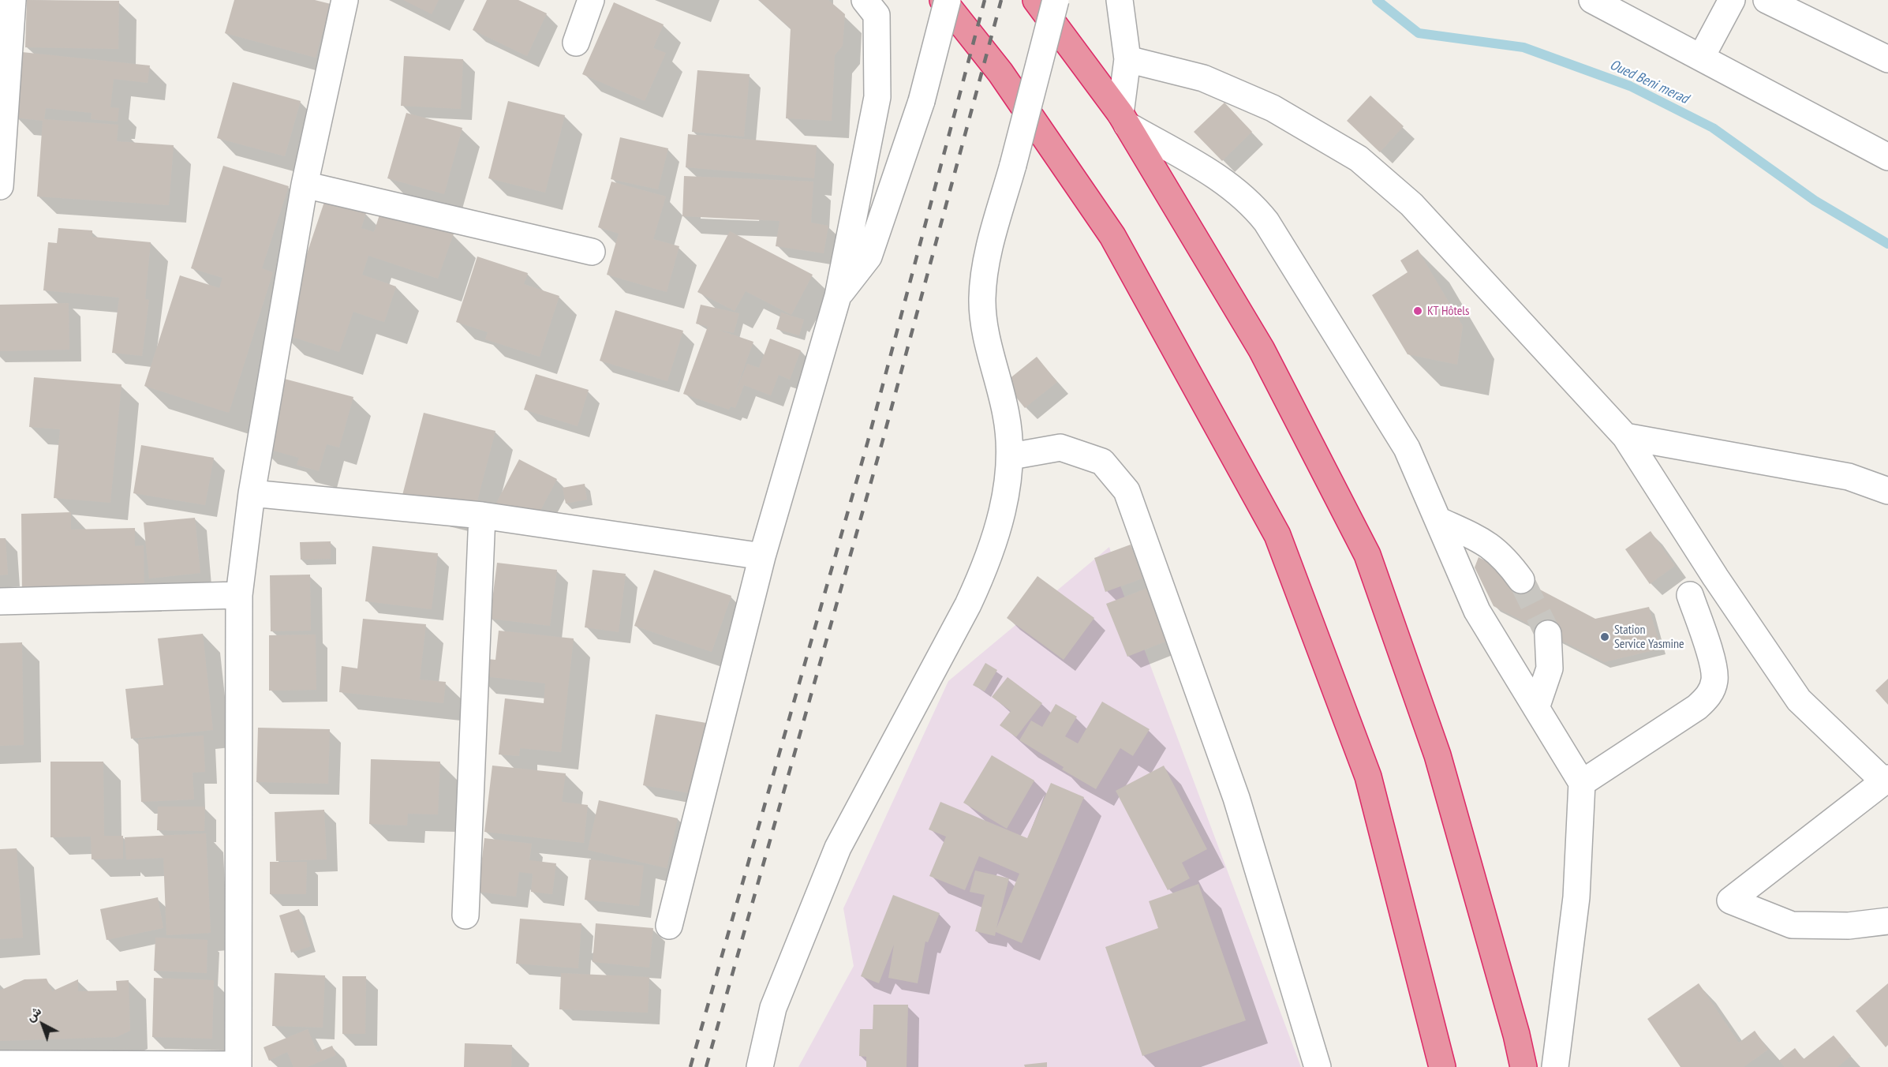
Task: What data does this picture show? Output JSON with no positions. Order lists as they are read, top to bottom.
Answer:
{
  "water": ["Oued Beni merad"],
  "places": ["KT Hôtels", "Station Service Yasmine"],
  "north": "top left"
}
